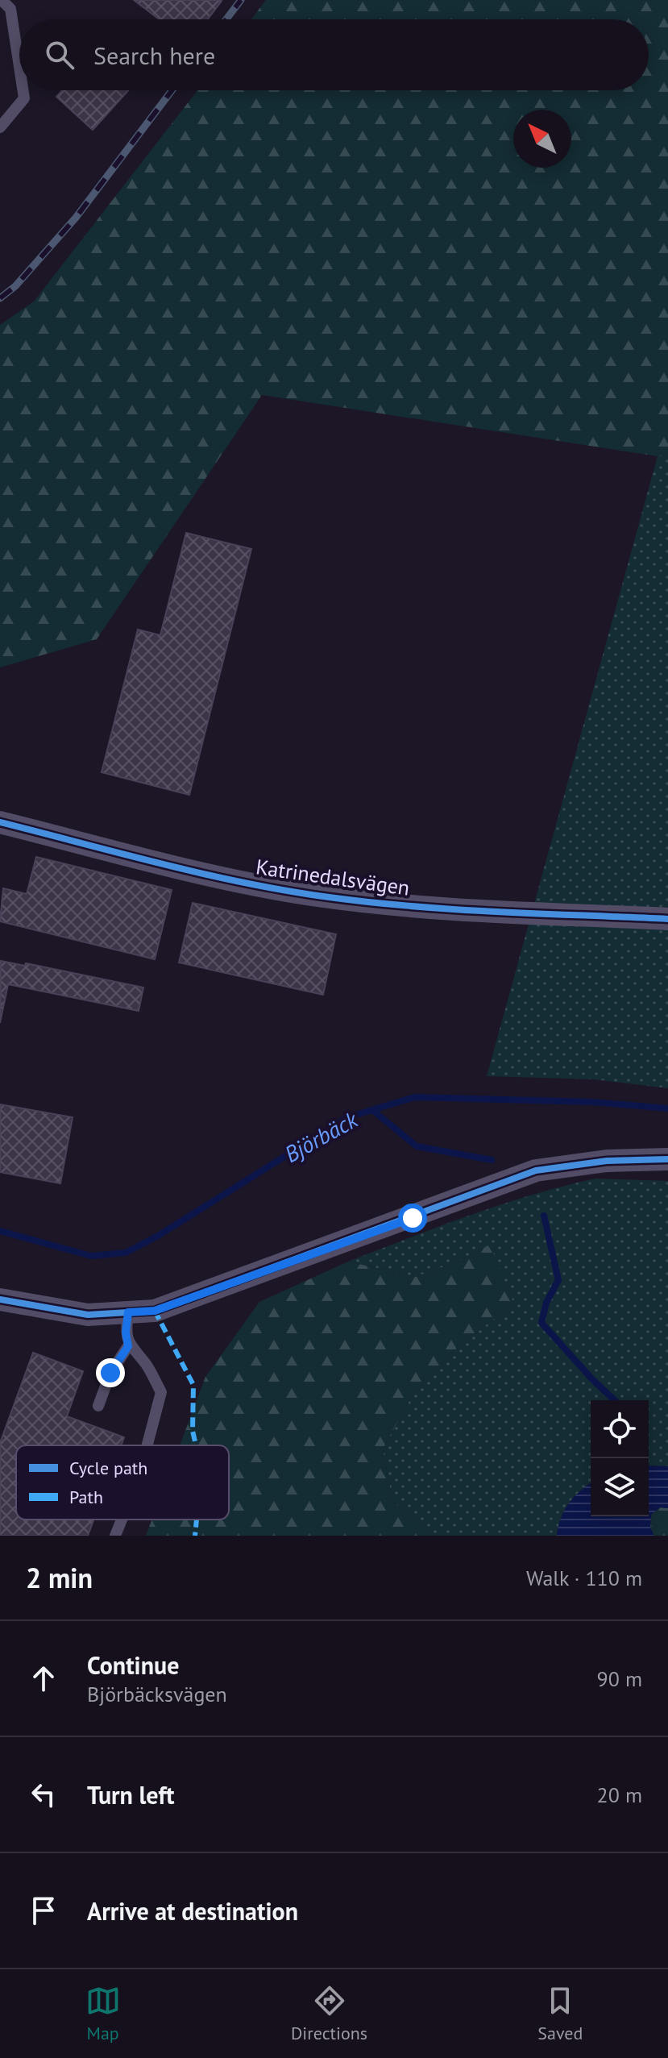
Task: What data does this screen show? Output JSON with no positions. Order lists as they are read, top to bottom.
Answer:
{
  "streets": {
    "street": ["Katrinedalsvägen"]
  },
  "water": ["Björbäck"],
  "legend": ["Cycle path", "Path"],
  "north": "top left",
  "page": {
    "search": "Search here",
    "heading": ["2 min", "Walk · 110 m"],
    "list": [
      ["Continue", "Björbäcksvägen", "90 m"],
      ["Turn left", "20 m"],
      "Arrive at destination"
    ],
    "nav": ["Map", "Directions", "Saved"]
  }
}
